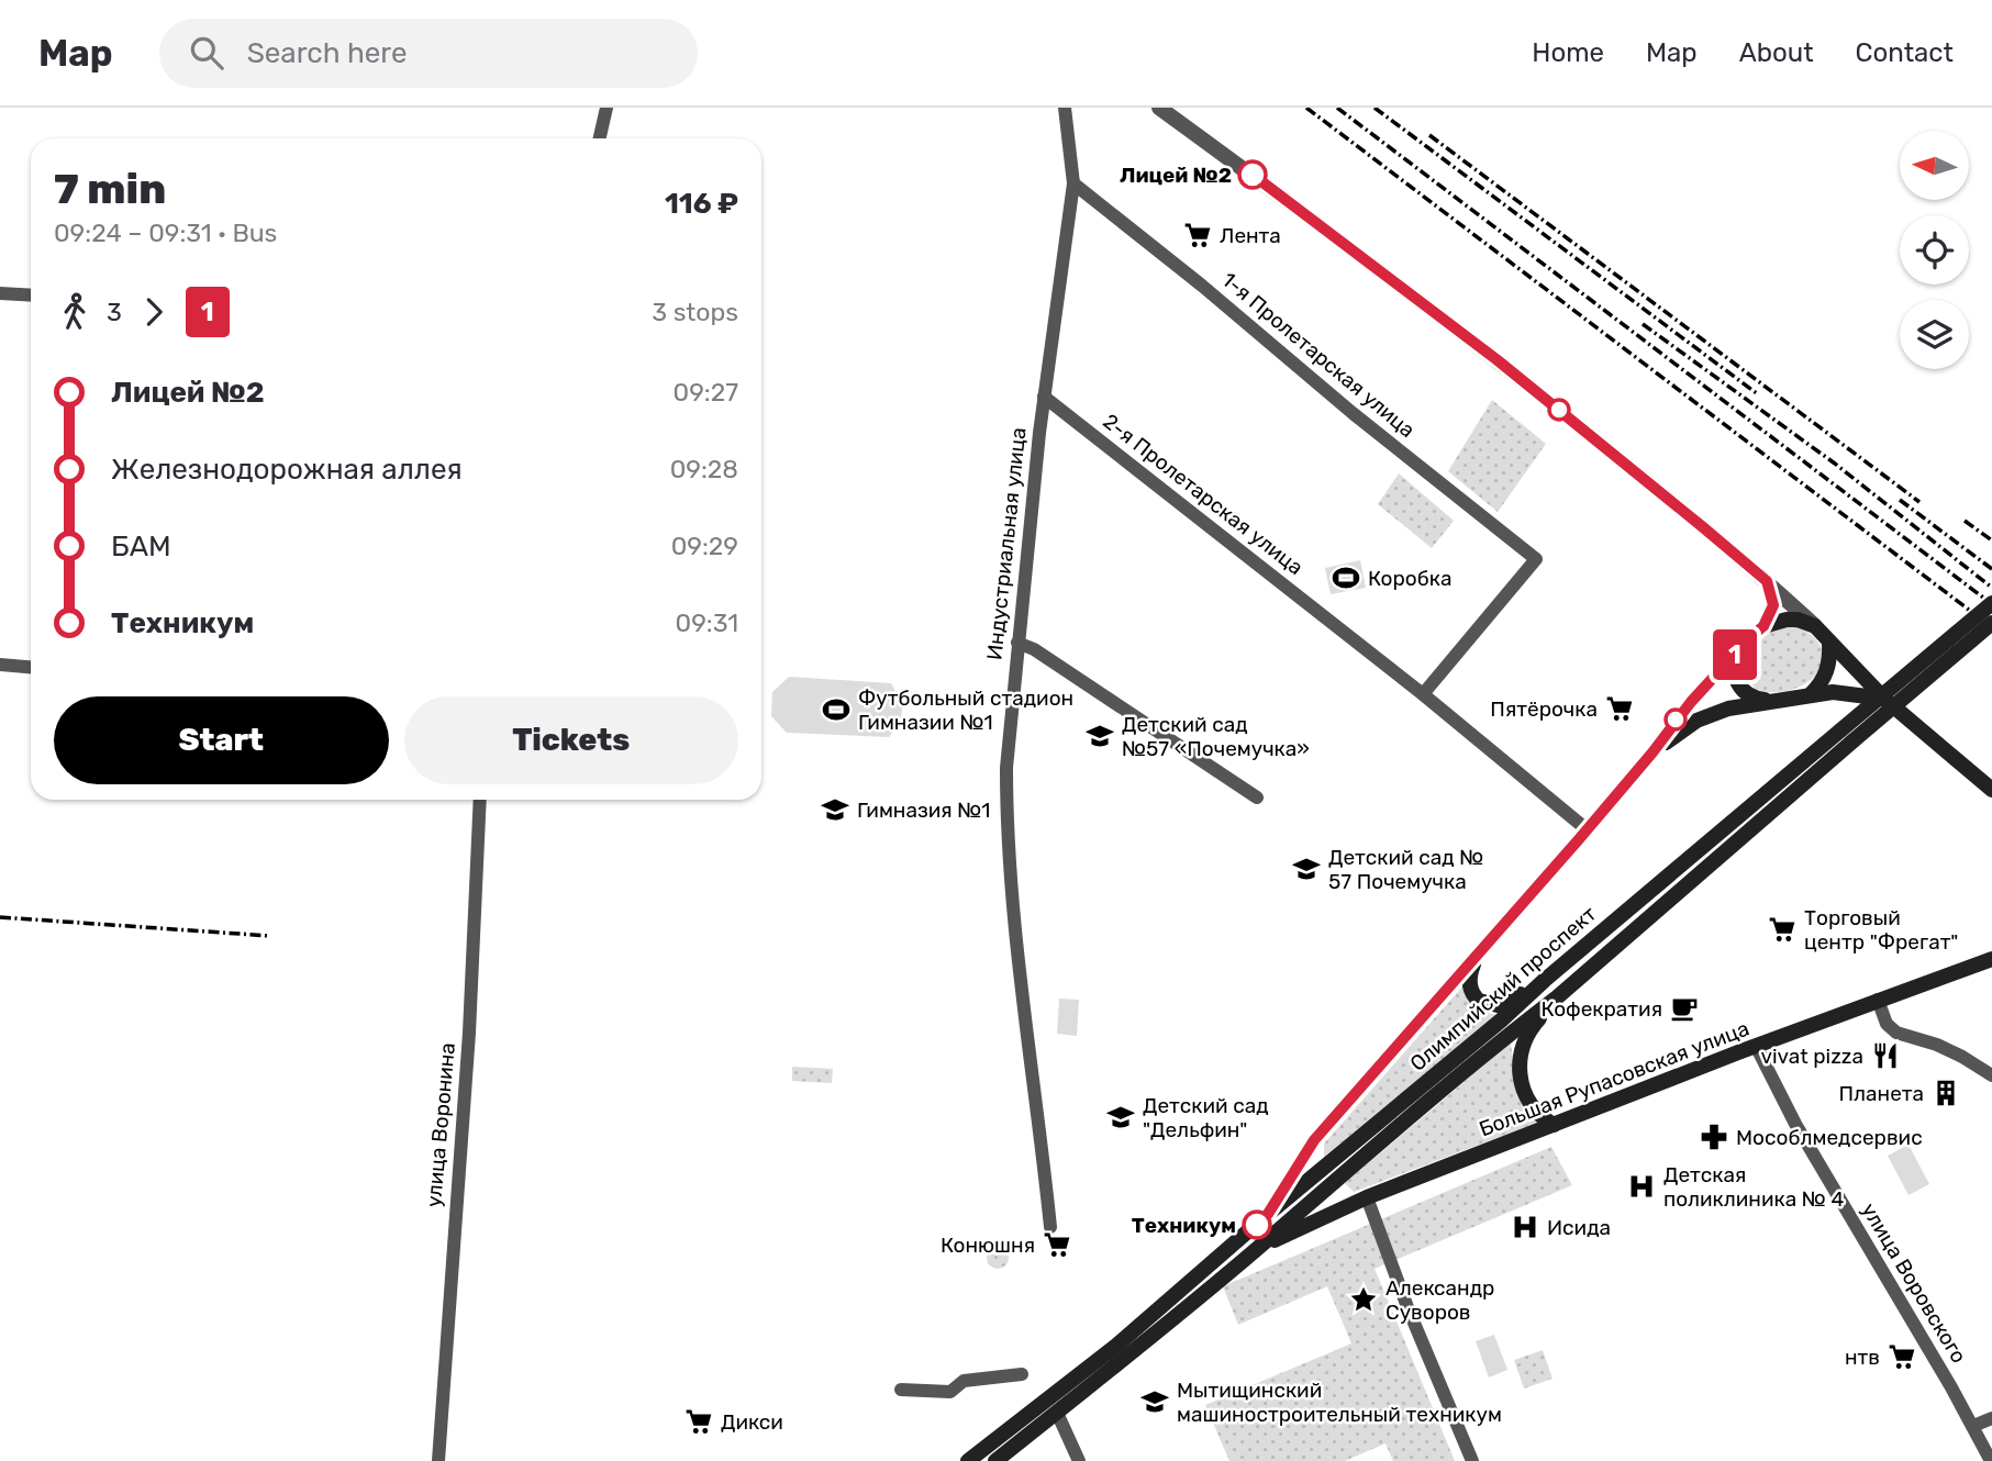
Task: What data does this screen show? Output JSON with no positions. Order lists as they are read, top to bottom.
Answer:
{
  "streets": {
    "main road": ["Олимпийский проспект", "Большая Рупасовская улица"],
    "street": [
      "1-я Пролетарская улица",
      "2-я Пролетарская улица",
      "Индустриальная улица",
      "улица Воронина",
      "улица Воровского"
    ]
  },
  "crossings": [
    ["1-я Пролетарская улица", "2-я Пролетарская улица"],
    ["1-я Пролетарская улица", "Индустриальная улица"],
    ["2-я Пролетарская улица", "Индустриальная улица"],
    ["Олимпийский проспект", "Большая Рупасовская улица"],
    ["Большая Рупасовская улица", "улица Воровского"]
  ],
  "places": {
    "other": ["Лицей №2", "Техникум"],
    "supermarket": [
      "Лента",
      "Пятёрочка",
      "Торговый центр \"Фрегат\"",
      "Конюшня",
      "нтв",
      "Дикси"
    ],
    "sports": ["Коробка", "Футбольный стадион Гимназии №1"],
    "school or university": [
      "Детский сад №57 «Почемучка»",
      "Гимназия №1",
      "Детский сад № 57 Почемучка",
      "Детский сад \"Дельфин\"",
      "Мытищинский машиностроительный техникум"
    ],
    "cafe": ["Кофекратия"],
    "restaurant": ["vivat pizza"],
    "building": ["Планета"],
    "pharmacy": ["Мособлмедсервис"],
    "hospital": ["Детская поликлиника № 4", "Исида"],
    "place": ["Александр Суворов"]
  },
  "lines": ["bus line 1"],
  "north": "left",
  "page": {
    "header": "Map",
    "search": "Search here",
    "nav": [
      "Home",
      "Map",
      "About",
      "Contact"
    ],
    "on_map": "1",
    "heading": ["7 min", "09:24 – 09:31 · Bus", "116 ₽"],
    "legs": ["3", "1", "3 stops"],
    "list": [
      {
        "name": "Лицей №2",
        "value": "09:27"
      },
      {
        "name": "Железнодорожная аллея",
        "value": "09:28"
      },
      {
        "name": "БАМ",
        "value": "09:29"
      },
      {
        "name": "Техникум",
        "value": "09:31"
      }
    ],
    "buttons": ["Start", "Tickets"]
  }
}
